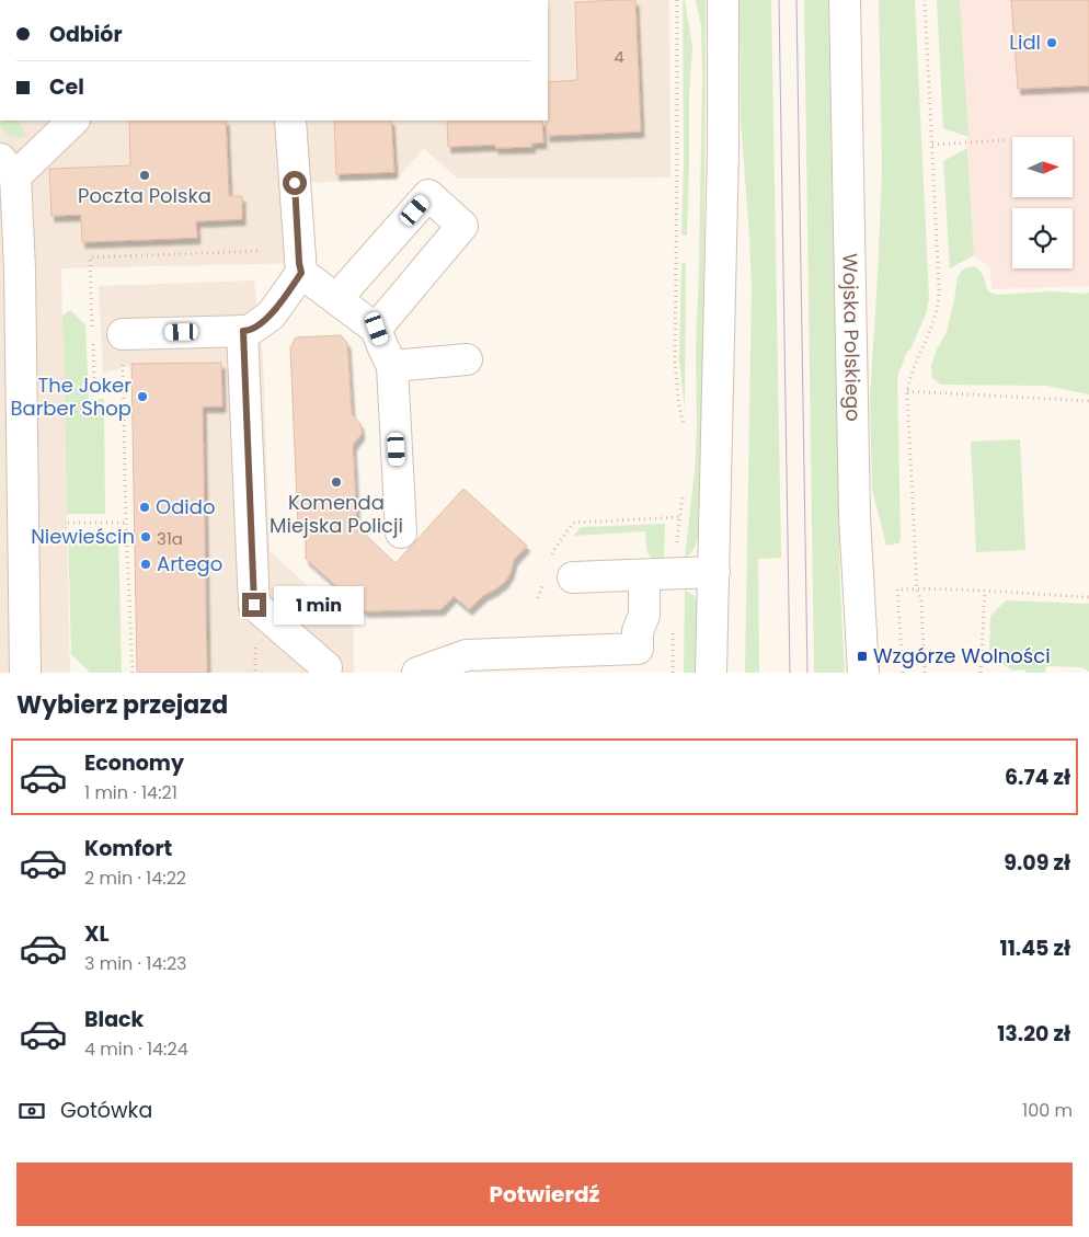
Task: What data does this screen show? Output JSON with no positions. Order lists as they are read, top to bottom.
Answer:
{
  "streets": {
    "street": ["Wojska Polskiego"]
  },
  "places": {
    "other": [
      "Lidl",
      "Poczta Polska",
      "The Joker Barber Shop",
      "Komenda Miejska Policji",
      "Odido",
      "Niewieścin",
      "Artego"
    ],
    "transit": ["Wzgórze Wolności"]
  },
  "house_numbers": ["4", "31a"],
  "north": "right",
  "page": {
    "banner": ["Odbiór", "Cel"],
    "bubble": "1 min",
    "heading": "Wybierz przejazd",
    "list": [
      {
        "name": "Economy",
        "note": "1 min · 14:21",
        "value": "6.74 zł"
      },
      {
        "name": "Komfort",
        "note": "2 min · 14:22",
        "value": "9.09 zł"
      },
      {
        "name": "XL",
        "note": "3 min · 14:23",
        "value": "11.45 zł"
      },
      {
        "name": "Black",
        "note": "4 min · 14:24",
        "value": "13.20 zł"
      }
    ],
    "pay": ["Gotówka", "100 m"],
    "buttons": "Potwierdź"
  }
}
